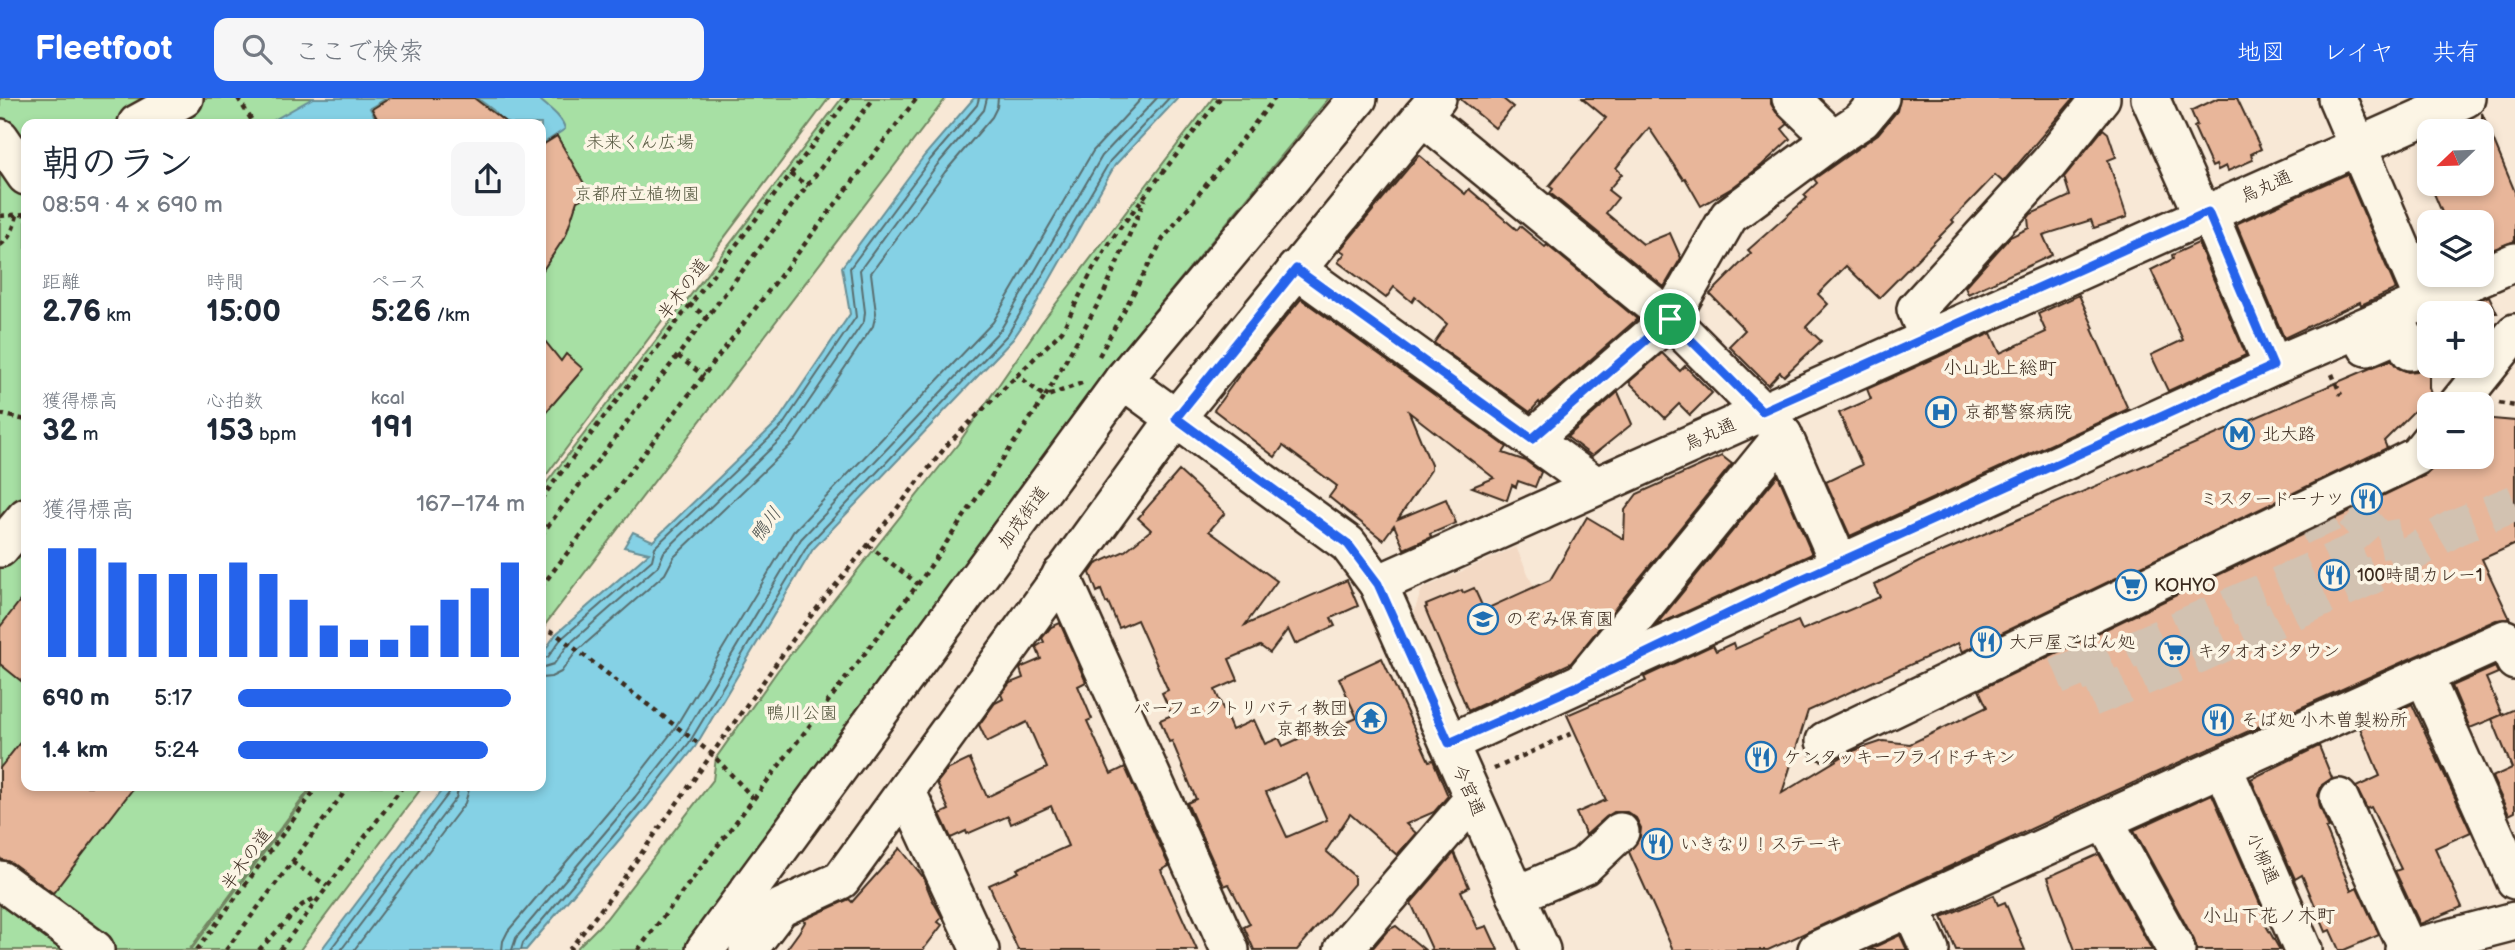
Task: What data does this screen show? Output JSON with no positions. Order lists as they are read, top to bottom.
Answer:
{
  "streets": {
    "street": [
      "烏丸通",
      "加茂街道",
      "今宮通",
      "小柳通"
    ],
    "path": ["半木の道"]
  },
  "crossings": [
    ["烏丸通", "今宮通"],
    ["加茂街道", "今宮通"]
  ],
  "districts": ["小山北上総町", "小山下花ノ木町"],
  "water": ["鴨川"],
  "parks": ["未来くん広場", "京都府立植物園", "鴨川公園"],
  "places": {
    "hospital": ["京都警察病院"],
    "metro station": ["北大路"],
    "restaurant": [
      "ミスタードーナツ",
      "100時間カレー1",
      "大戸屋ごはん処",
      "そば処 小木曽製粉所",
      "ケンタッキーフライドチキン",
      "いきなり！ステーキ"
    ],
    "supermarket": ["KOHYO", "キタオオジタウン"],
    "school or university": ["のぞみ保育園"],
    "temple": ["パーフェクトリバティ教団 京都教会"]
  },
  "north": "bottom left",
  "page": {
    "header": "Fleetfoot",
    "search": "ここで検索",
    "nav": ["地図", "レイヤ", "共有"],
    "map_buttons": ["+", "−"],
    "heading": ["朝のラン", "08:59 · 4 × 690 m"],
    "stats": [
      ["距離", "2.76 km"],
      ["時間", "15:00"],
      ["ペース", "5:26 /km"],
      ["獲得標高", "32 m"],
      ["心拍数", "153 bpm"],
      ["kcal", "191"]
    ],
    "chart": ["獲得標高", "167–174 m"],
    "list": [
      {
        "name": "690 m",
        "note": "5:17"
      },
      {
        "name": "1.4 km",
        "note": "5:24"
      }
    ]
  }
}
